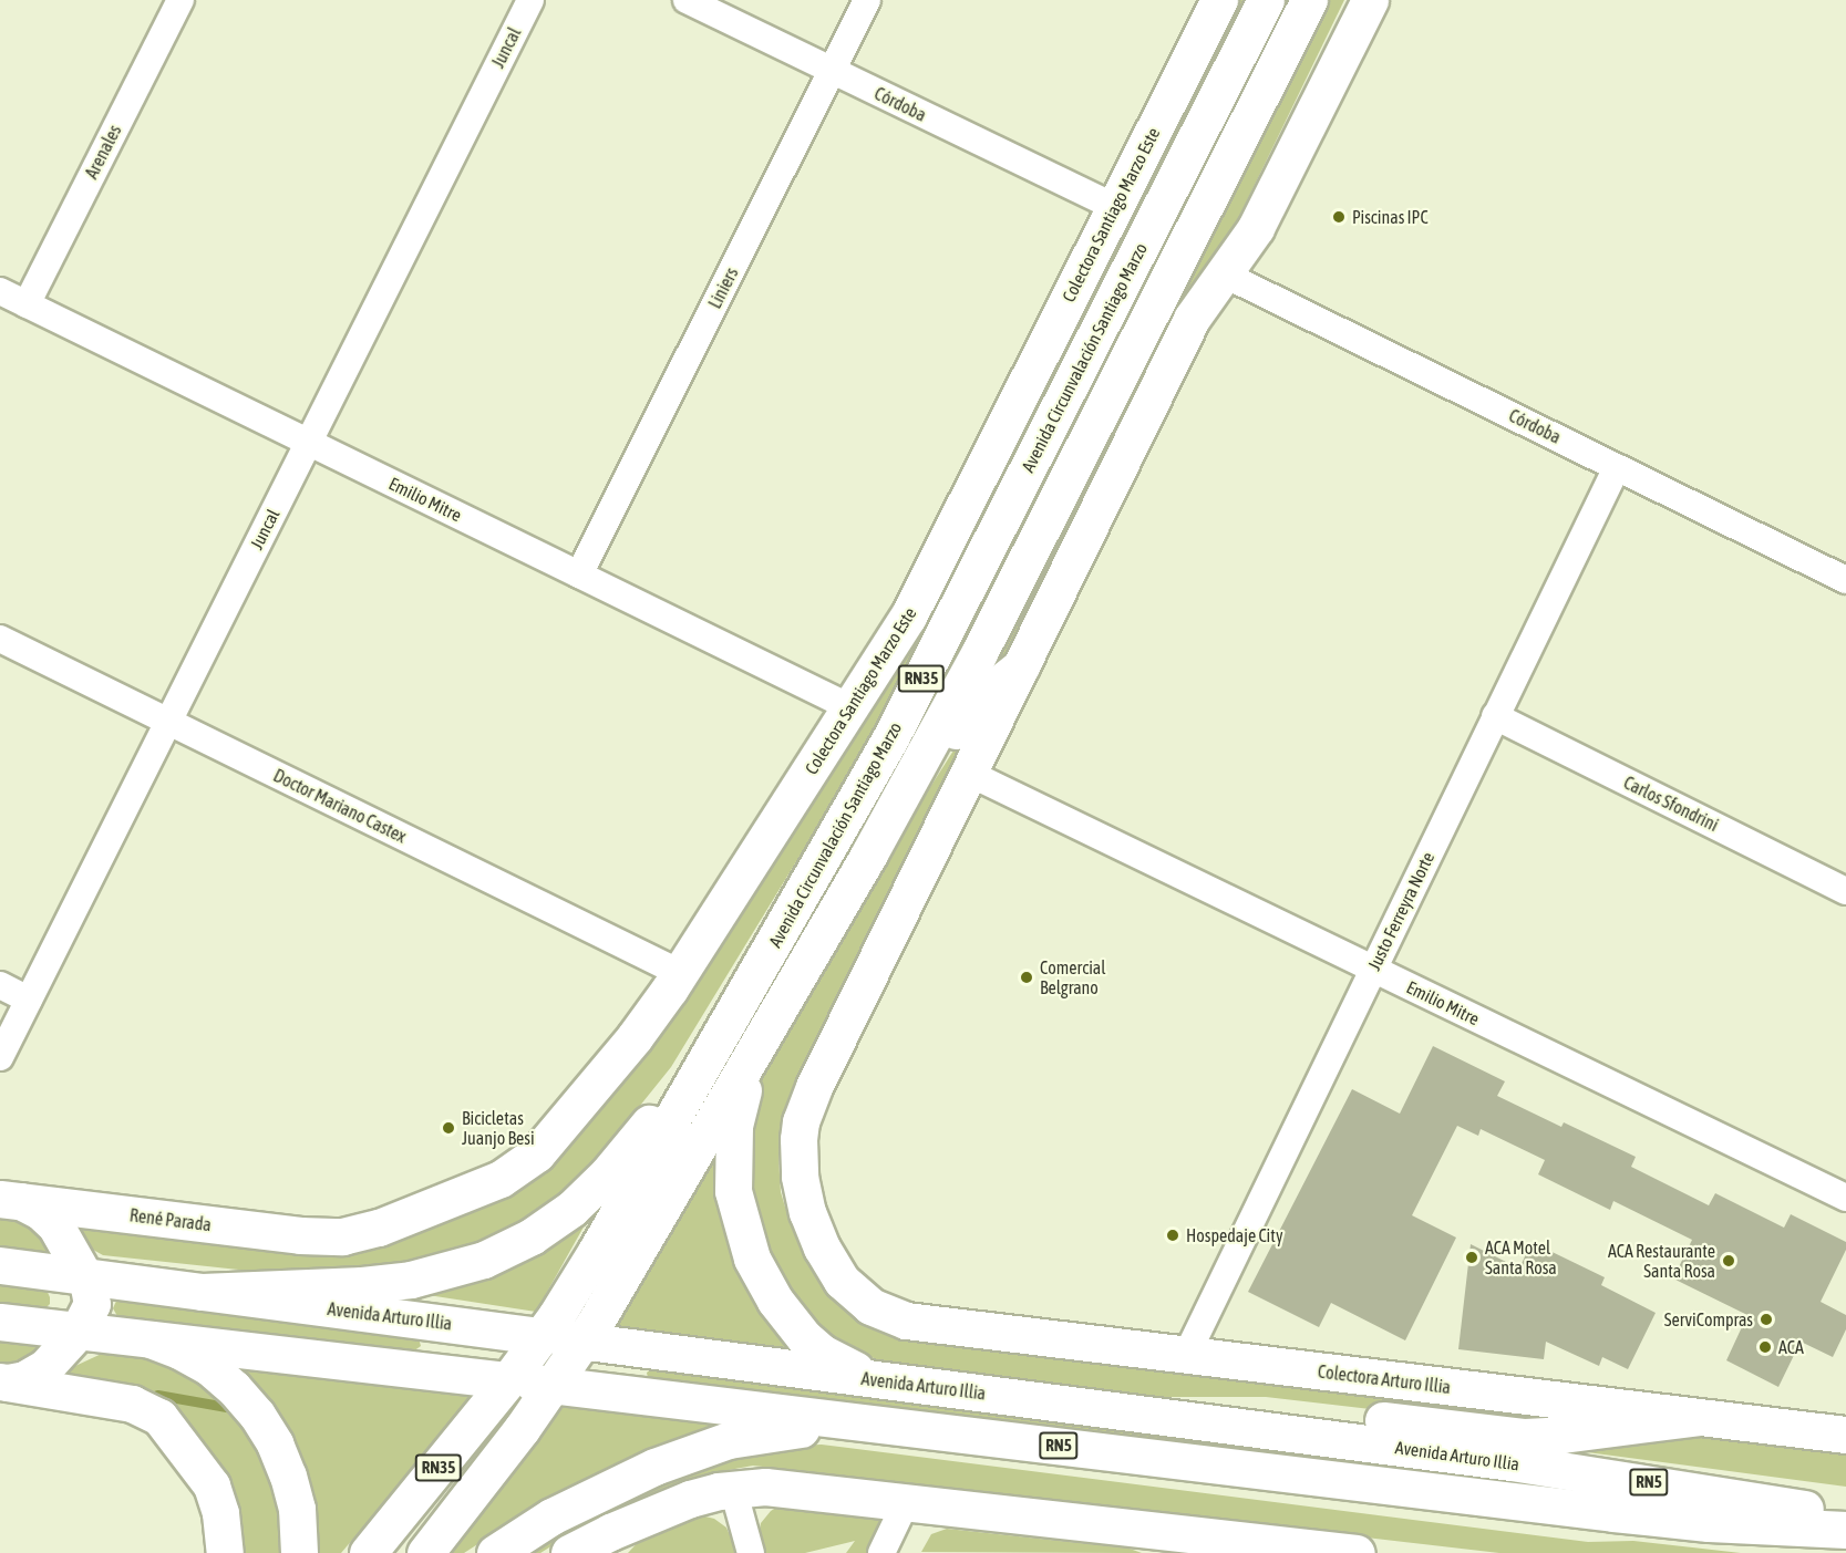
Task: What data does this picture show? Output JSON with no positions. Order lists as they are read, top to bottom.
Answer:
{
  "streets": {
    "main road": [
      "Colectora Santiago Marzo Este",
      "Avenida Circunvalación Santiago Marzo",
      "RN35",
      "René Parada",
      "Avenida Arturo Illia",
      "Colectora Arturo Illia",
      "RN5"
    ],
    "street": [
      "Juncal",
      "Córdoba",
      "Arenales",
      "Liniers",
      "Emilio Mitre",
      "Carlos Sfondrini",
      "Doctor Mariano Castex",
      "Justo Ferreyra Norte"
    ]
  },
  "crossings": [
    ["Juncal", "Emilio Mitre"],
    ["Juncal", "Doctor Mariano Castex"],
    ["Córdoba", "Colectora Santiago Marzo Este"],
    ["Córdoba", "Liniers"],
    ["Córdoba", "Justo Ferreyra Norte"],
    ["Arenales", "Emilio Mitre"],
    ["Colectora Santiago Marzo Este", "Emilio Mitre"],
    ["Colectora Santiago Marzo Este", "Doctor Mariano Castex"],
    ["Colectora Santiago Marzo Este", "René Parada"],
    ["Liniers", "Emilio Mitre"],
    ["Avenida Circunvalación Santiago Marzo", "Avenida Arturo Illia"],
    ["Emilio Mitre", "Justo Ferreyra Norte"],
    ["Emilio Mitre", "Colectora Arturo Illia"],
    ["Carlos Sfondrini", "Justo Ferreyra Norte"],
    ["Justo Ferreyra Norte", "Colectora Arturo Illia"]
  ],
  "places": [
    "Piscinas IPC",
    "Comercial Belgrano",
    "Bicicletas Juanjo Besi",
    "Hospedaje City",
    "ACA Motel Santa Rosa",
    "ACA Restaurante Santa Rosa",
    "ServiCompras",
    "ACA"
  ]
}
